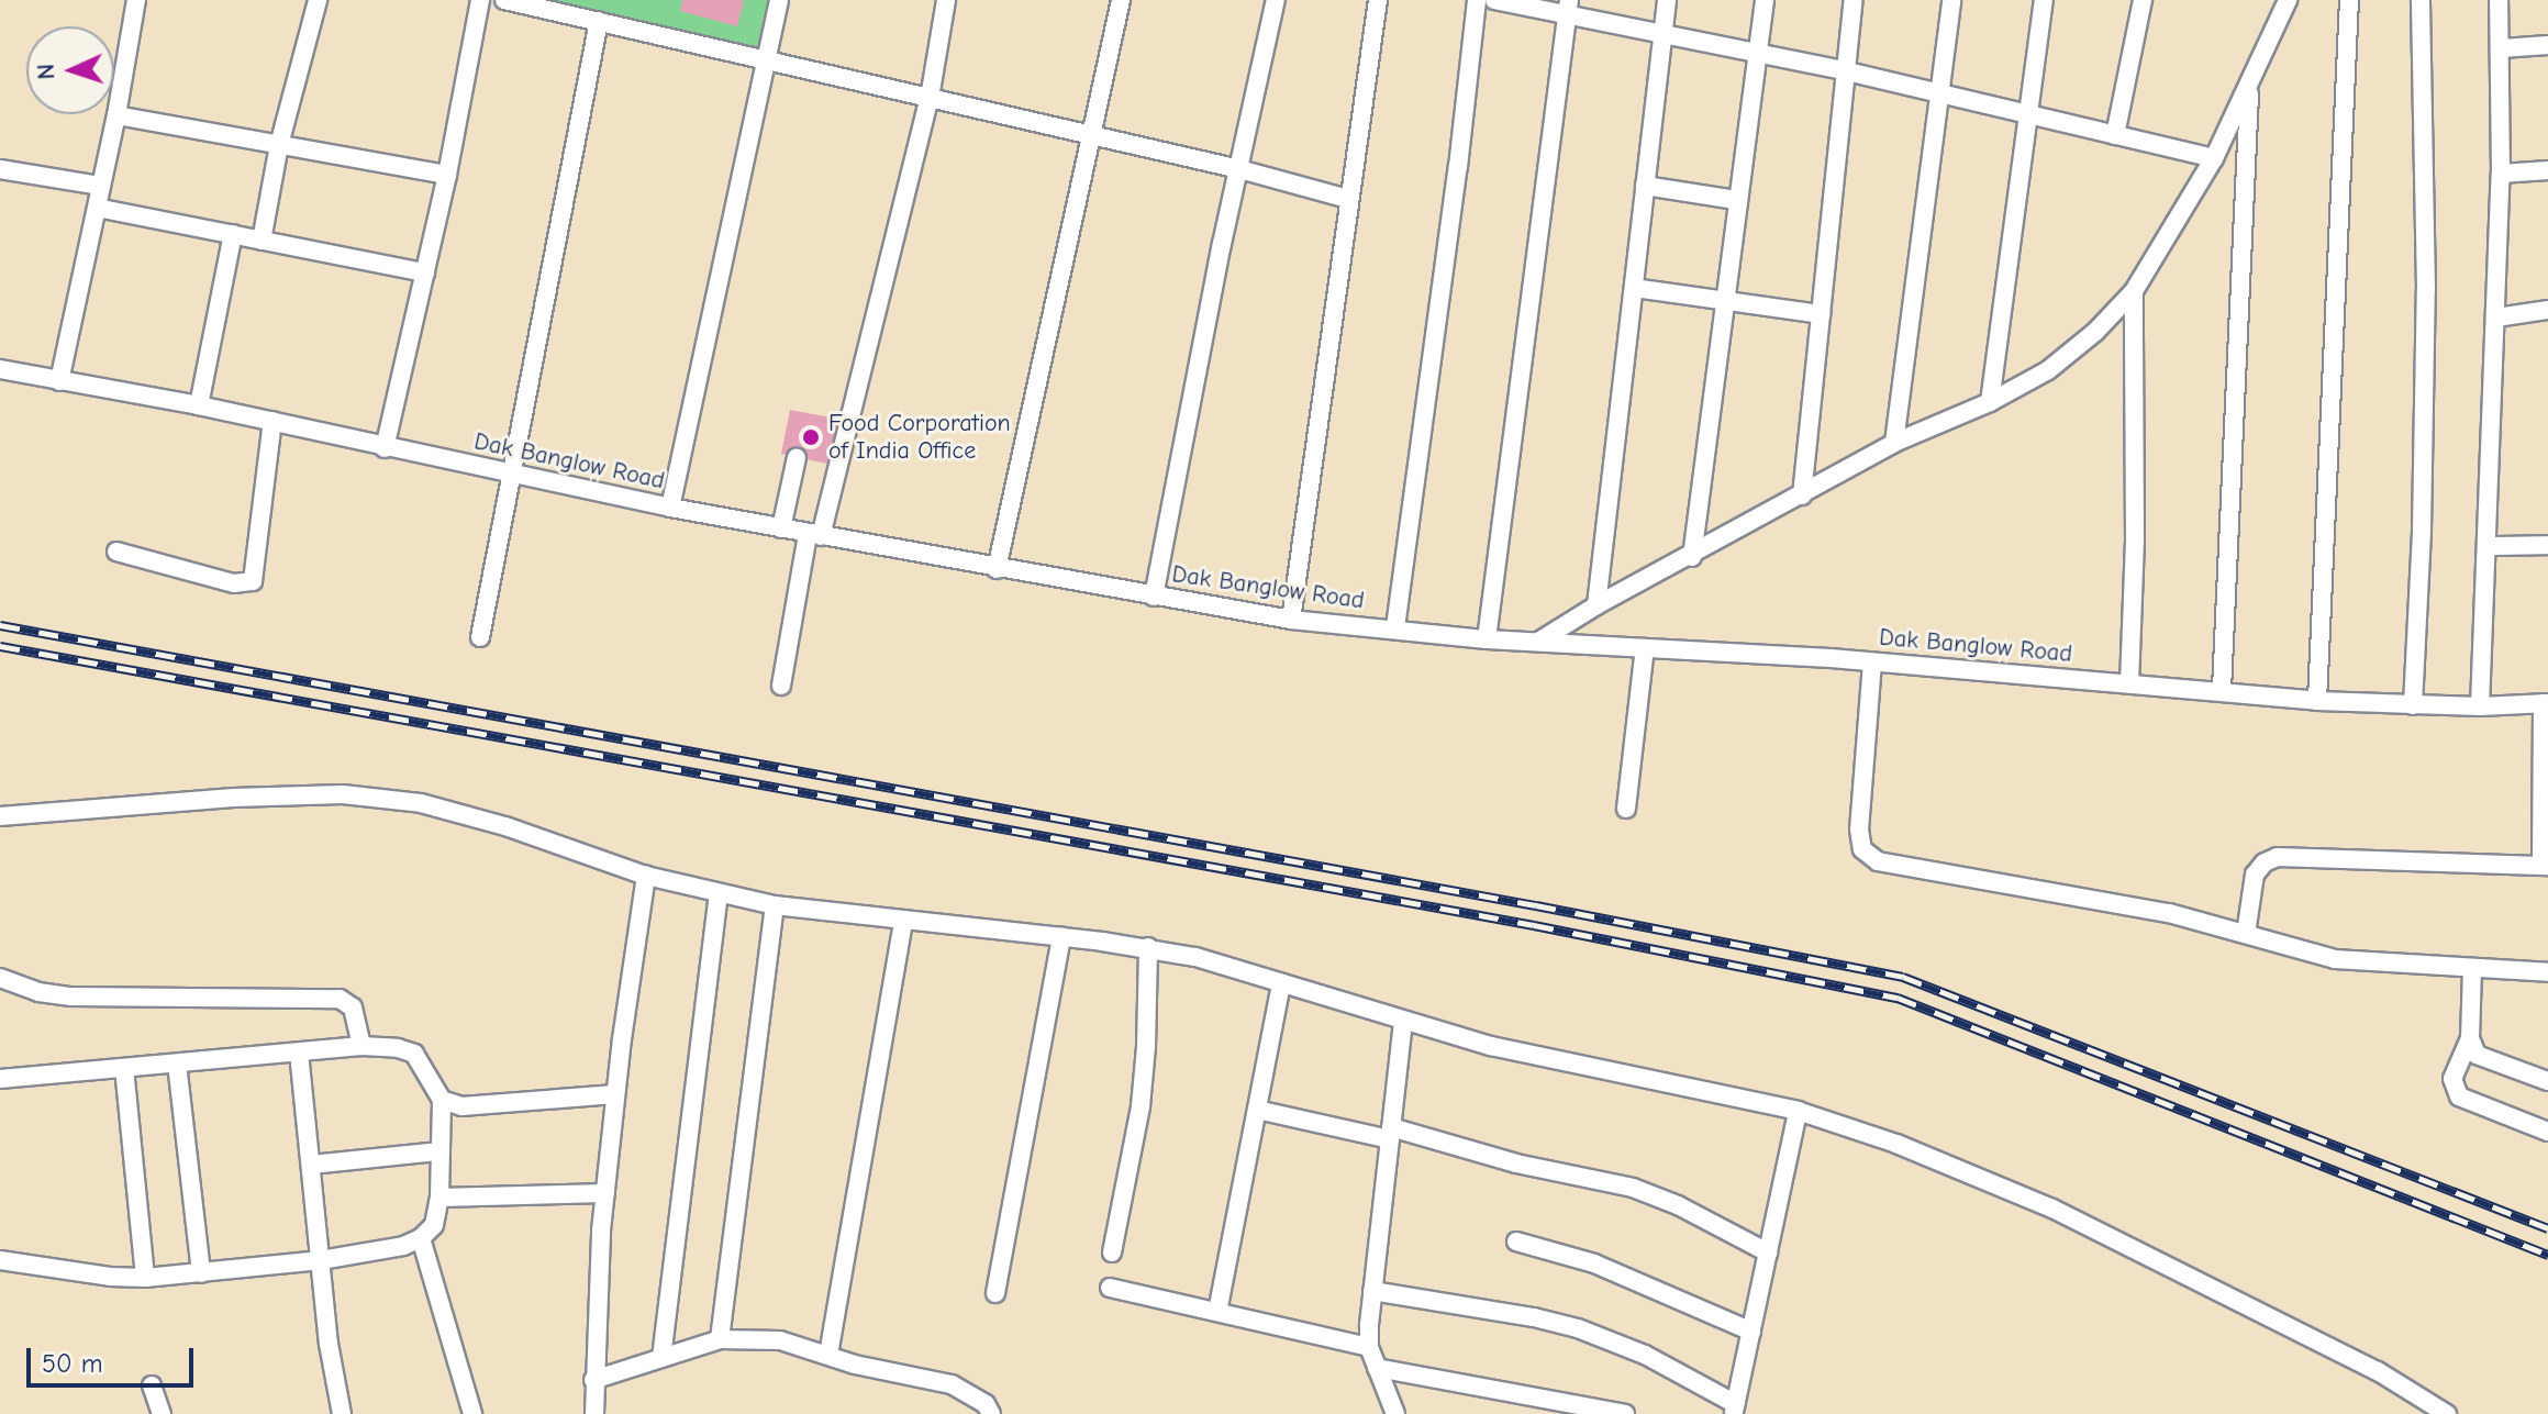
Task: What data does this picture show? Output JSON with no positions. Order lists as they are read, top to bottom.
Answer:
{
  "streets": {
    "street": ["Dak Banglow Road"]
  },
  "places": ["Food Corporation of India Office"],
  "scale_bar": "50 m",
  "north": "left"
}
